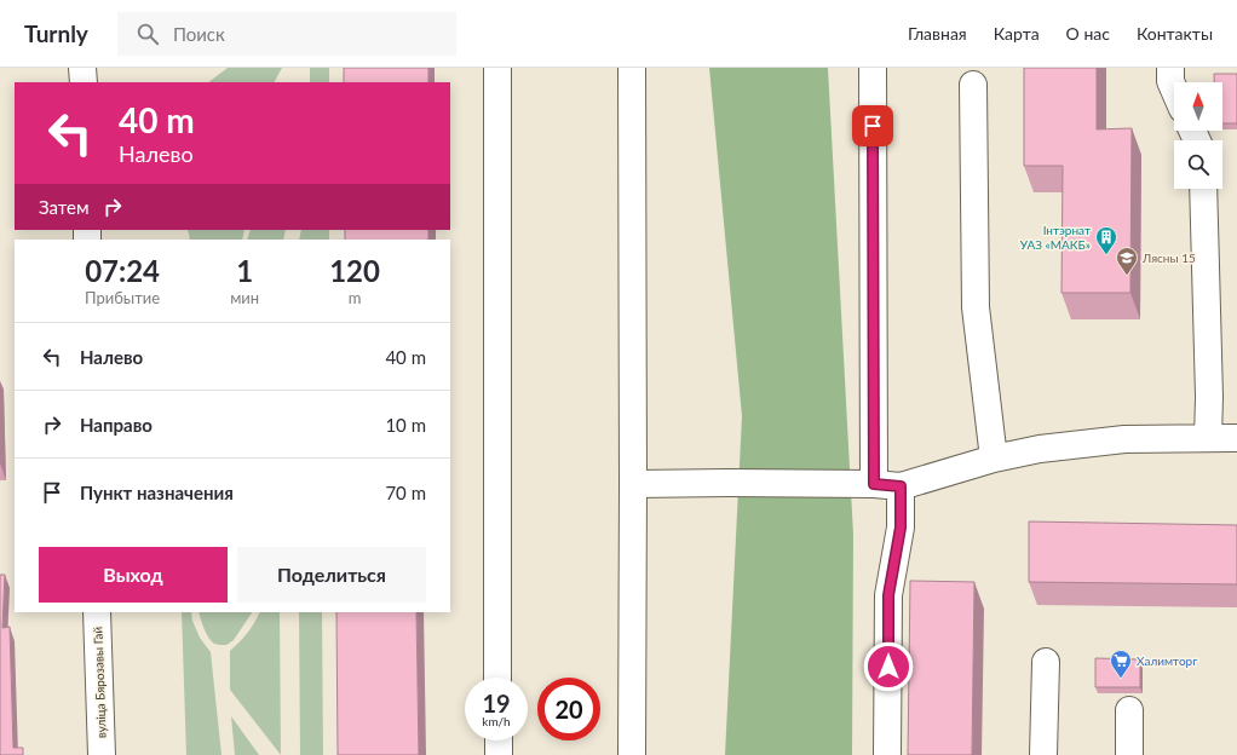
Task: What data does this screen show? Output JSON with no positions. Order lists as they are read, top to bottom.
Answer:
{
  "streets": {
    "street": ["вуліца Бярозавы Гай"]
  },
  "places": {
    "building": ["Інтэрнат УАЗ «МАКБ»"],
    "school or university": ["Лясны 15"],
    "supermarket": ["Халимторг"]
  },
  "north": "top",
  "page": {
    "header": "Turnly",
    "search": "Поиск",
    "nav": [
      "Главная",
      "Карта",
      "О нас",
      "Контакты"
    ],
    "turn": ["40 m", "Налево"],
    "then": "Затем",
    "eta": [
      "07:24",
      "Прибытие",
      "1",
      "мин",
      "120",
      "m"
    ],
    "list": [
      {
        "name": "Налево",
        "value": "40 m"
      },
      {
        "name": "Направо",
        "value": "10 m"
      },
      {
        "name": "Пункт назначения",
        "value": "70 m"
      }
    ],
    "buttons": ["Выход", "Поделиться"],
    "speed": "19 km/h",
    "limit": "20"
  }
}
